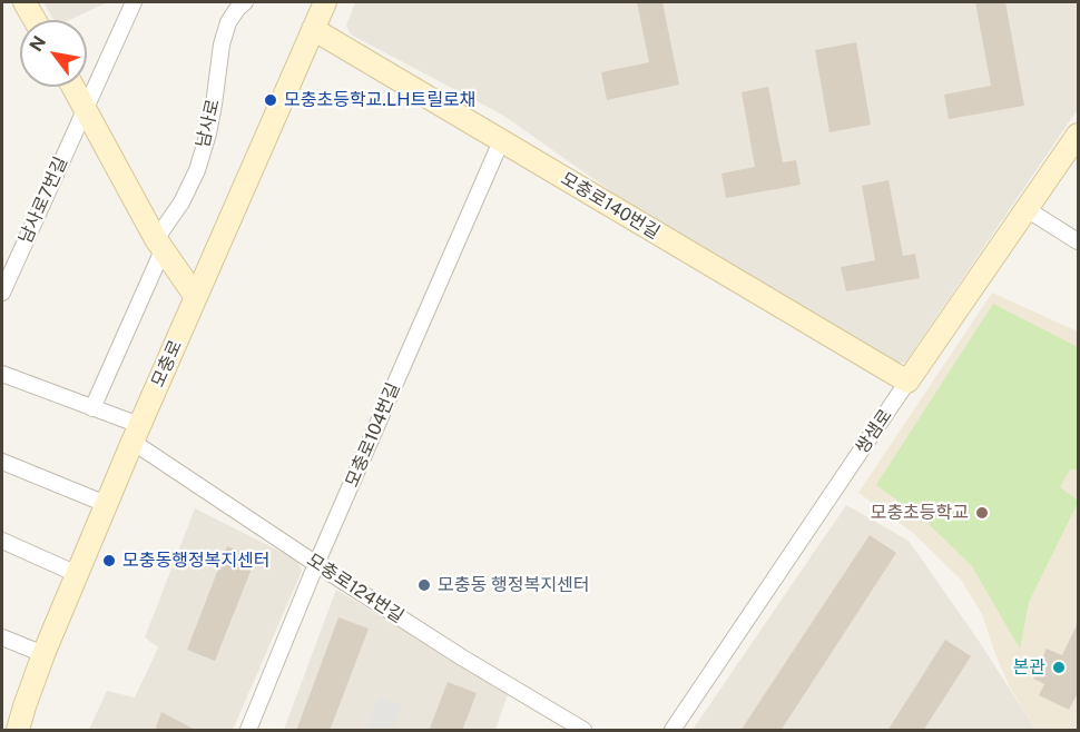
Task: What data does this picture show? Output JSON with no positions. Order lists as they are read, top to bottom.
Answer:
{
  "streets": {
    "street": [
      "남사로",
      "남사로7번길",
      "모충로140번길",
      "모충로",
      "쌍샘로",
      "모충로104번길",
      "모충로124번길"
    ]
  },
  "crossings": [
    ["남사로", "모충로124번길"],
    ["모충로140번길", "모충로"],
    ["모충로140번길", "쌍샘로"],
    ["모충로140번길", "모충로104번길"],
    ["모충로", "모충로124번길"],
    ["모충로104번길", "모충로124번길"]
  ],
  "places": [
    "모충초등학교.LH트릴로채",
    "모충초등학교",
    "모충동행정복지센터",
    "모충동 행정복지센터",
    "본관"
  ],
  "north": "top left"
}
